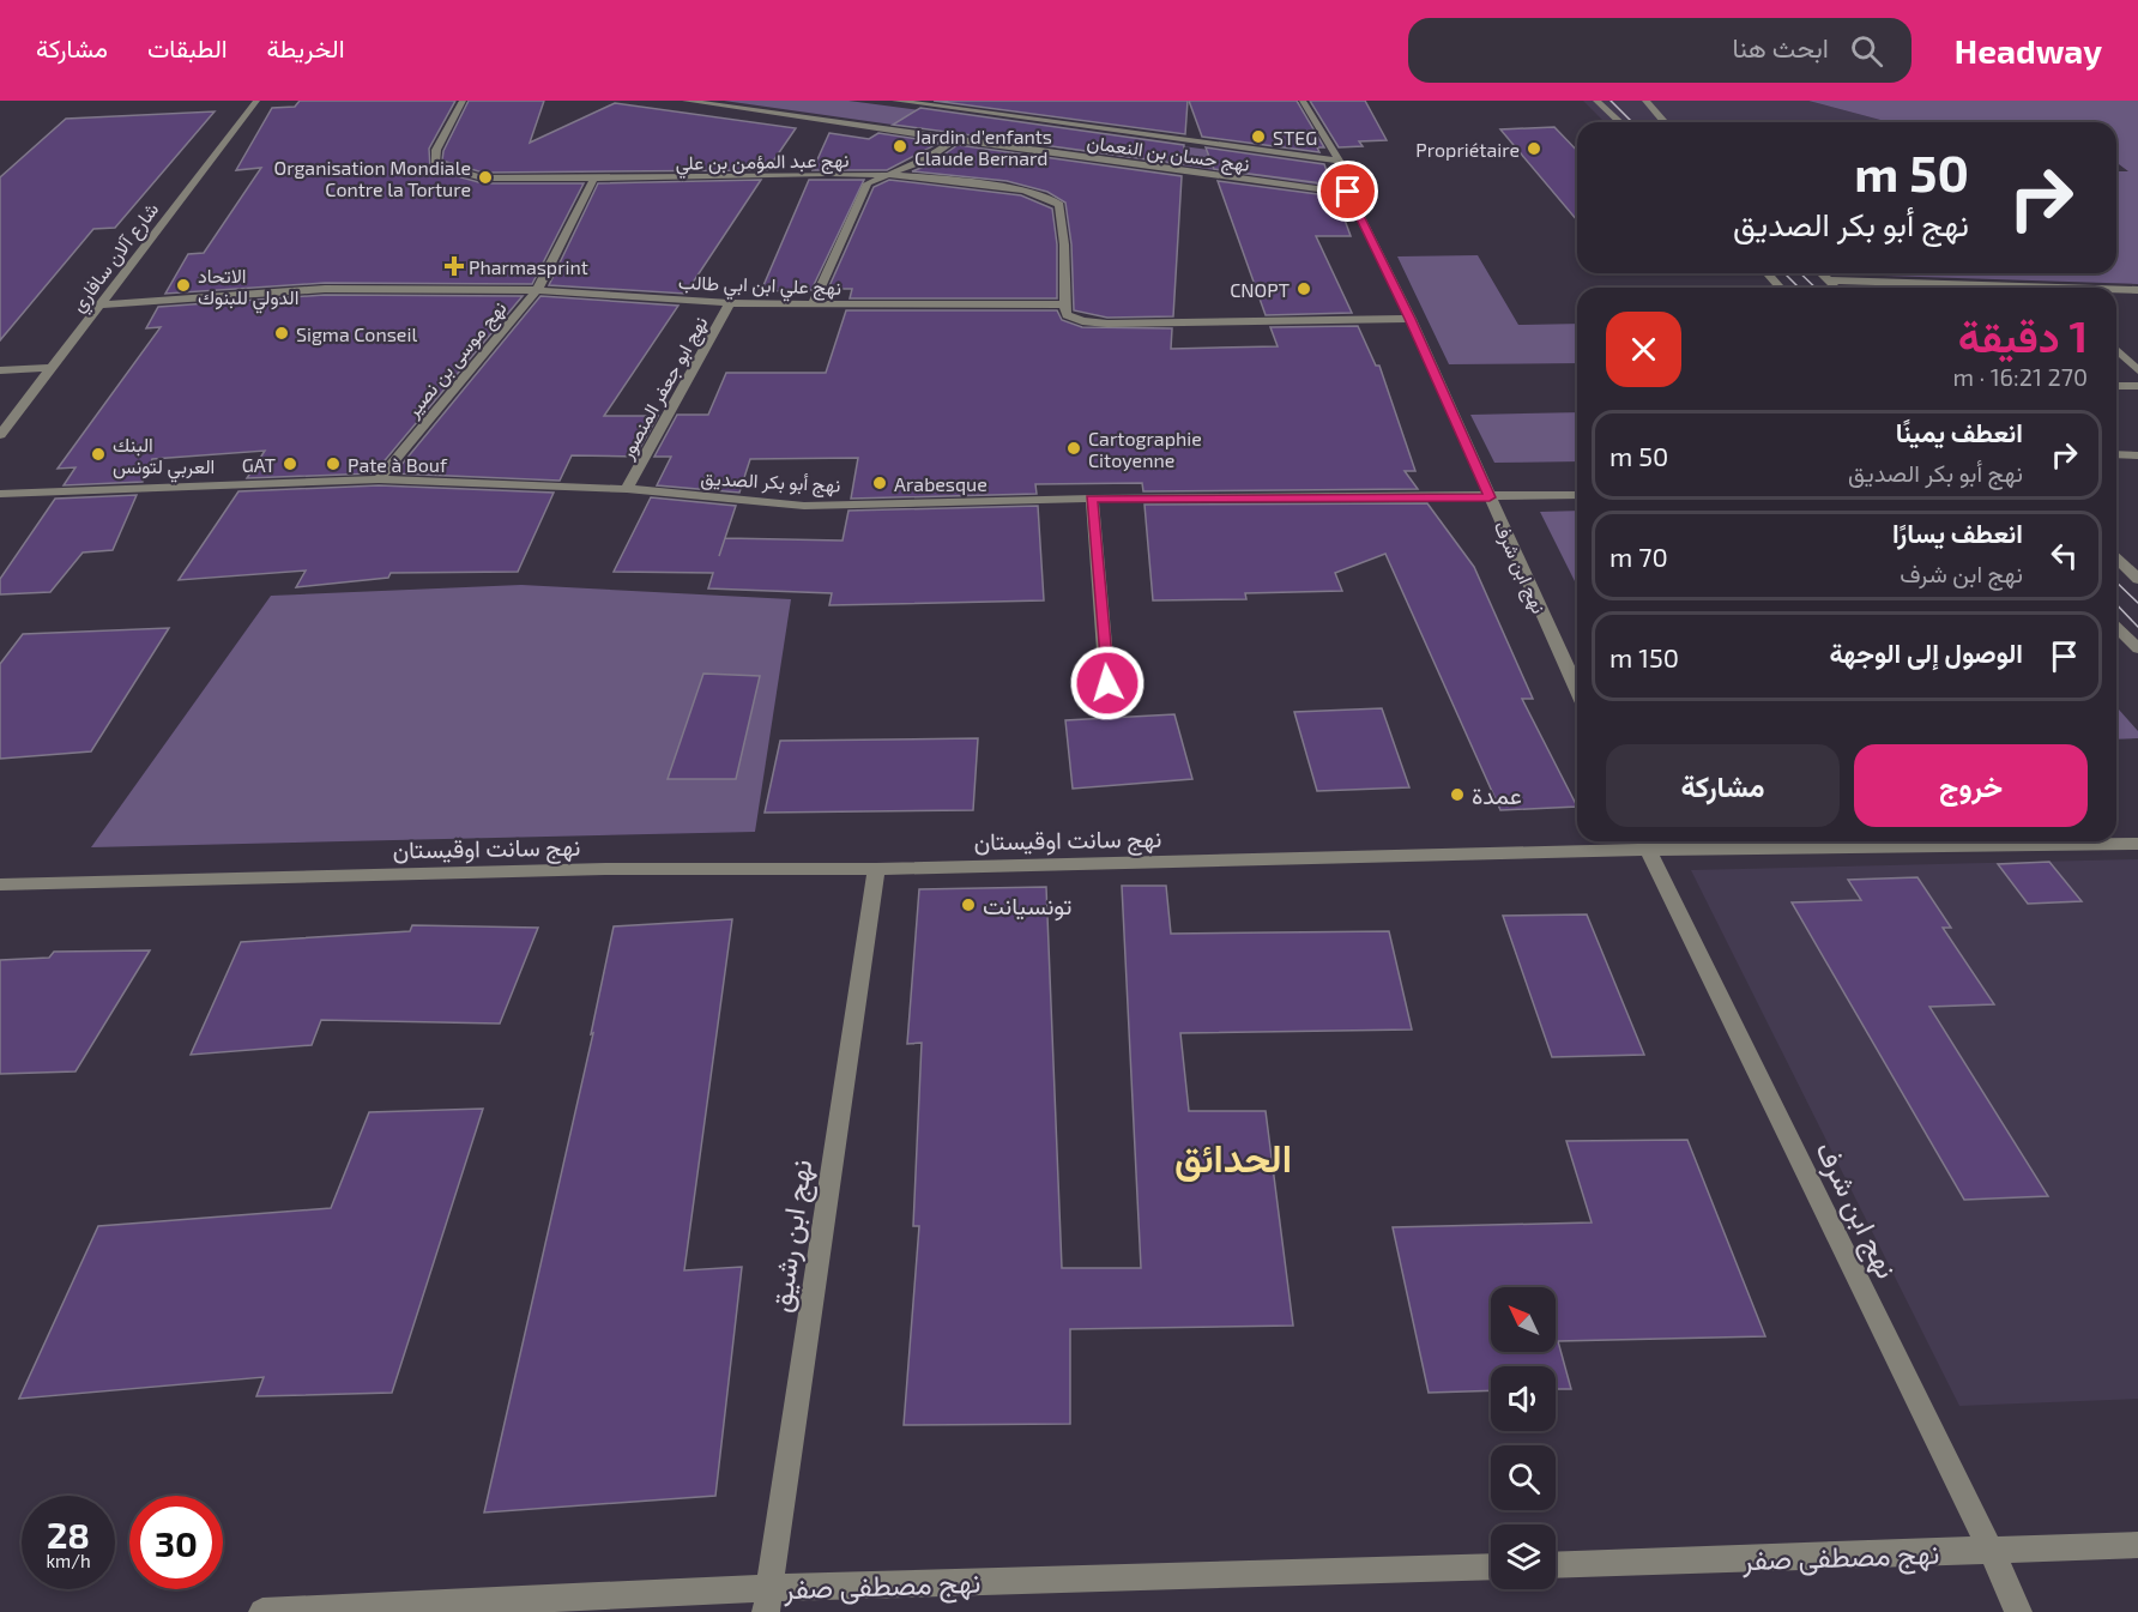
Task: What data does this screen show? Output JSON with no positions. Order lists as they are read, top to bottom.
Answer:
{
  "streets": {
    "street": [
      "نهج حسان بن النعمان",
      "نهج عبد المؤمن بن علي",
      "شارع آلان سافاري",
      "نهج علي ابن ابي طالب",
      "نهج موسى بن نصير",
      "نهج ابو جعفر المنصور",
      "نهج أبو بكر الصديق",
      "نهج ابن شرف",
      "نهج سانت اوقيستان",
      "نهج ابن رشيق",
      "نهج مصطفى صفر"
    ]
  },
  "crossings": [
    ["نهج حسان بن النعمان", "نهج ابن شرف"],
    ["نهج عبد المؤمن بن علي", "نهج علي ابن ابي طالب"],
    ["نهج عبد المؤمن بن علي", "نهج موسى بن نصير"],
    ["شارع آلان سافاري", "نهج علي ابن ابي طالب"],
    ["نهج علي ابن ابي طالب", "نهج موسى بن نصير"],
    ["نهج علي ابن ابي طالب", "نهج ابو جعفر المنصور"],
    ["نهج موسى بن نصير", "نهج أبو بكر الصديق"],
    ["نهج ابو جعفر المنصور", "نهج أبو بكر الصديق"],
    ["نهج أبو بكر الصديق", "نهج ابن شرف"],
    ["نهج ابن شرف", "نهج سانت اوقيستان"],
    ["نهج ابن شرف", "نهج مصطفى صفر"],
    ["نهج سانت اوقيستان", "نهج ابن رشيق"],
    ["نهج ابن رشيق", "نهج مصطفى صفر"]
  ],
  "districts": ["الحدائق"],
  "places": {
    "other": [
      "STEG",
      "Jardin d'enfants Claude Bernard",
      "Propriétaire",
      "Organisation Mondiale Contre la Torture",
      "الاتحاد الدولي للبنوك",
      "CNOPT",
      "Sigma Conseil",
      "Cartographie Citoyenne",
      "البنك العربي لتونس",
      "GAT",
      "Pate à Bouf",
      "Arabesque",
      "عمدة",
      "تونسيانت"
    ],
    "health": ["Pharmasprint"]
  },
  "north": "top left",
  "page": {
    "header": "Headway",
    "search": "ابحث هنا",
    "nav": ["الخريطة", "الطبقات", "مشاركة"],
    "turn": ["50 m", "نهج أبو بكر الصديق"],
    "heading": ["1 دقيقة", "270 m · 16:21"],
    "list": [
      {
        "name": "انعطف يمينًا",
        "note": "نهج أبو بكر الصديق",
        "value": "50 m"
      },
      {
        "name": "انعطف يسارًا",
        "note": "نهج ابن شرف",
        "value": "70 m"
      },
      {
        "name": "الوصول إلى الوجهة",
        "value": "150 m"
      }
    ],
    "buttons": ["خروج", "مشاركة"],
    "speed": "28 km/h",
    "limit": "30"
  }
}
